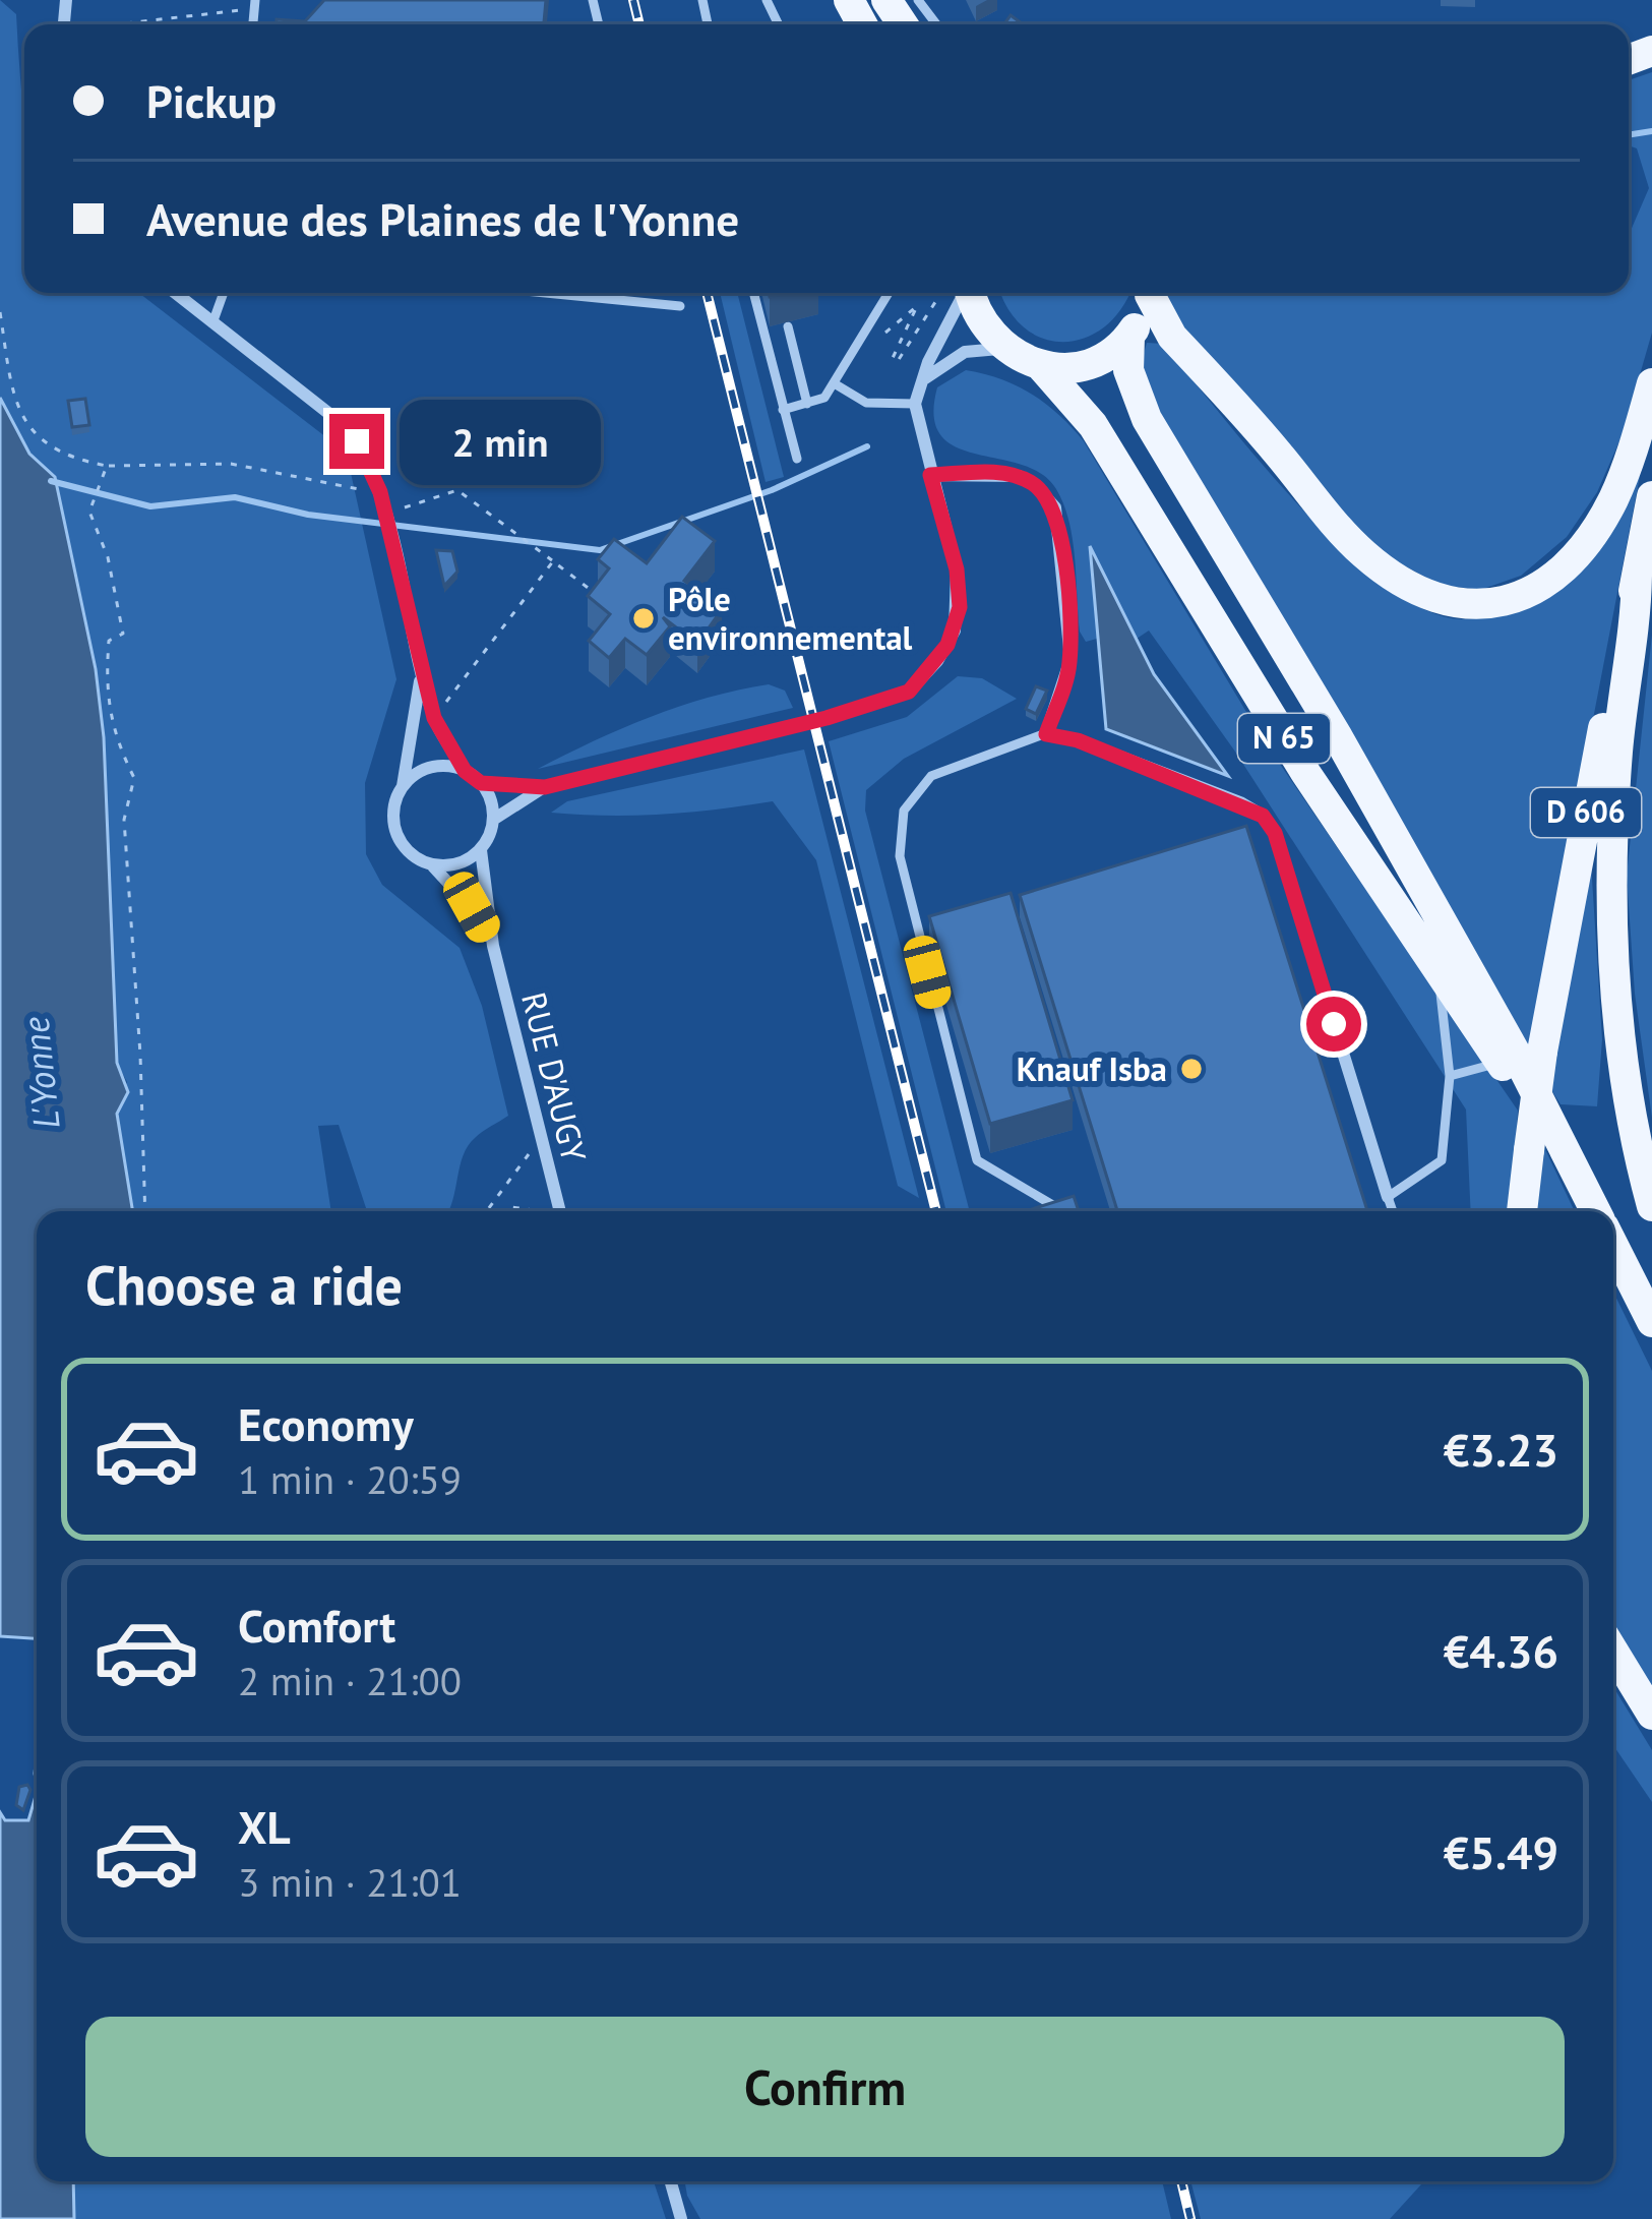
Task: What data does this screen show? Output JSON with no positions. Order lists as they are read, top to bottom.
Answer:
{
  "streets": {
    "main road": ["N 65", "D 606"],
    "street": ["RUE D'AUGY"]
  },
  "crossings": [
    ["N 65", "D 606"]
  ],
  "water": ["L'Yonne"],
  "places": ["Pôle environnemental", "Knauf Isba"],
  "page": {
    "banner": ["Pickup", "Avenue des Plaines de l'Yonne"],
    "bubble": "2 min",
    "heading": "Choose a ride",
    "list": [
      {
        "name": "Economy",
        "note": "1 min · 20:59",
        "value": "€3.23"
      },
      {
        "name": "Comfort",
        "note": "2 min · 21:00",
        "value": "€4.36"
      },
      {
        "name": "XL",
        "note": "3 min · 21:01",
        "value": "€5.49"
      }
    ],
    "buttons": "Confirm"
  }
}
